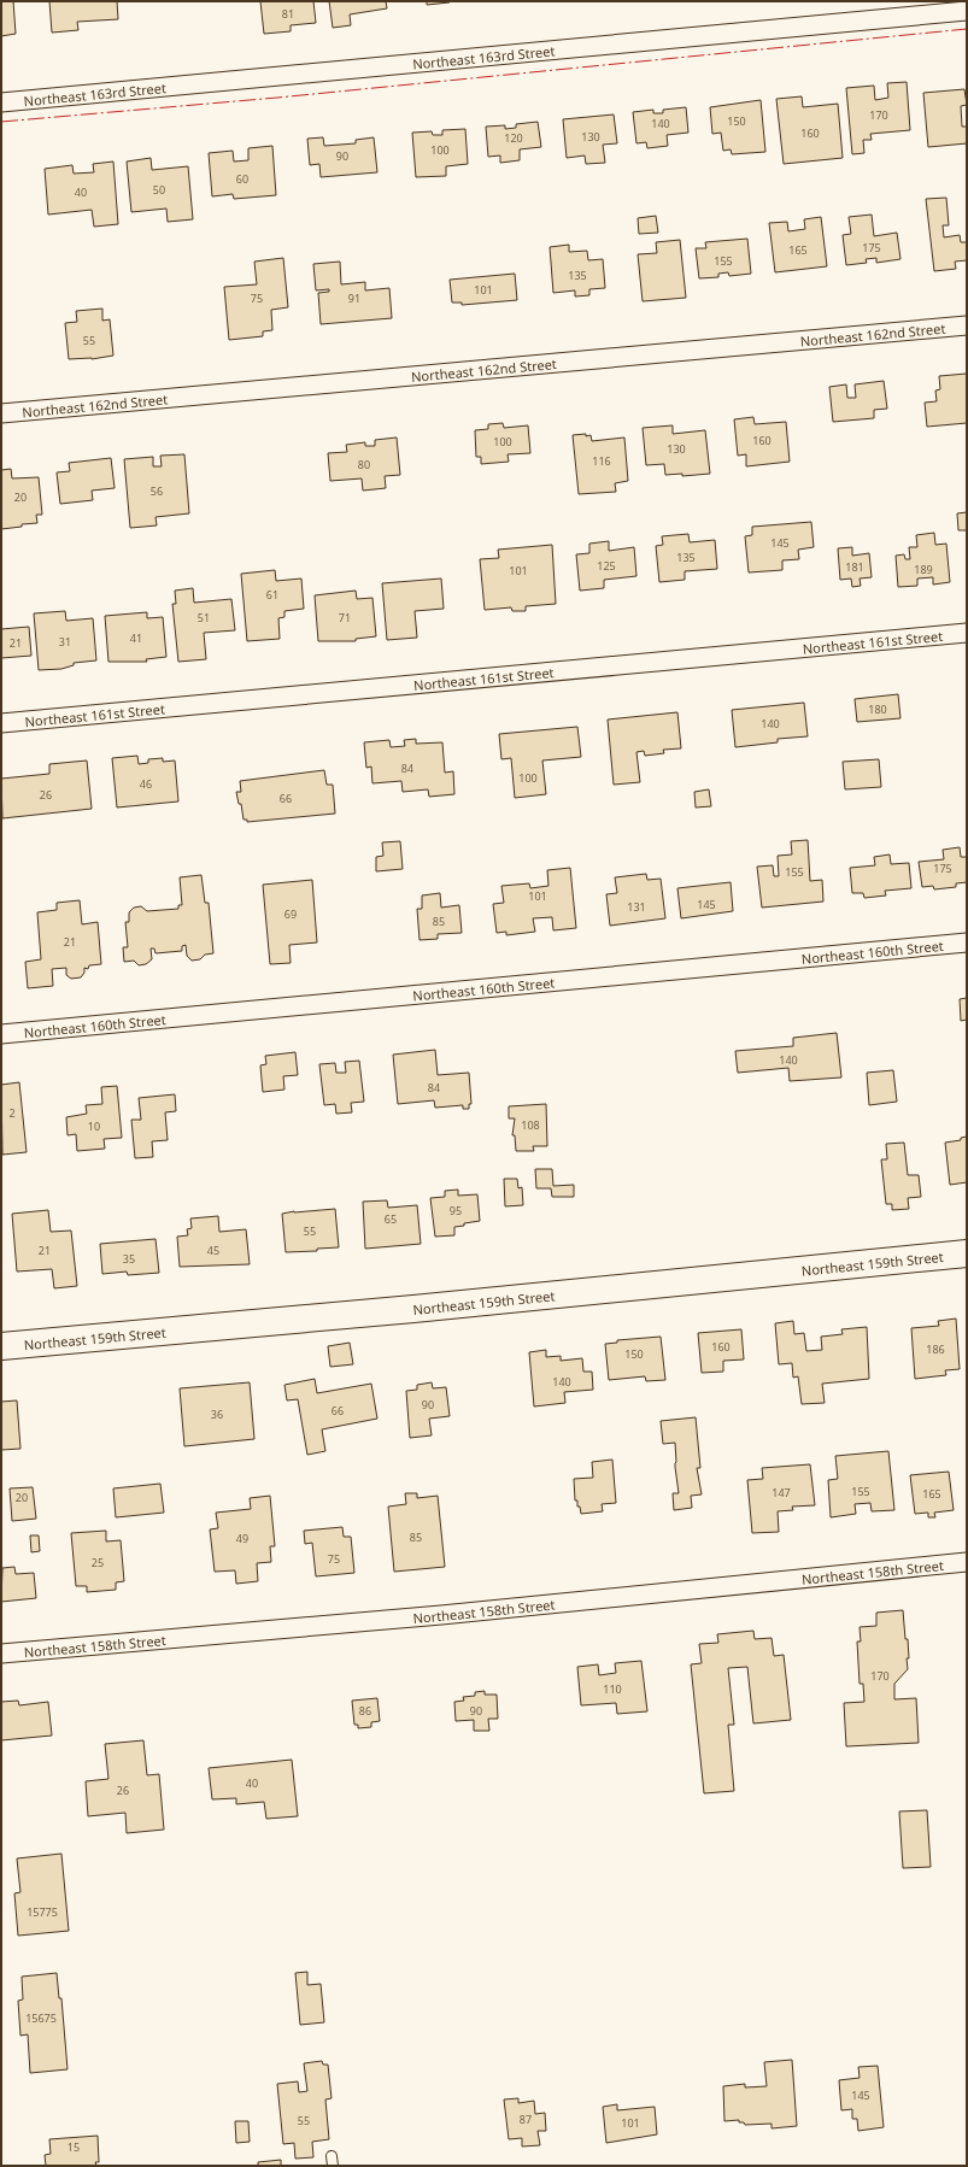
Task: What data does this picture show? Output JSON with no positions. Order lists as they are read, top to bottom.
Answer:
{
  "streets": {
    "street": [
      "Northeast 163rd Street",
      "Northeast 162nd Street",
      "Northeast 161st Street",
      "Northeast 160th Street",
      "Northeast 159th Street",
      "Northeast 158th Street"
    ]
  },
  "house_numbers": [
    "81",
    "170",
    "150",
    "140",
    "160",
    "130",
    "120",
    "100",
    "90",
    "60",
    "50",
    "40",
    "175",
    "165",
    "155",
    "135",
    "101",
    "75",
    "91",
    "55",
    "160",
    "100",
    "130",
    "116",
    "80",
    "56",
    "20",
    "145",
    "135",
    "125",
    "181",
    "189",
    "101",
    "61",
    "51",
    "71",
    "41",
    "31",
    "21",
    "180",
    "140",
    "84",
    "100",
    "46",
    "26",
    "66",
    "175",
    "155",
    "101",
    "145",
    "131",
    "69",
    "85",
    "21",
    "140",
    "84",
    "2",
    "108",
    "10",
    "95",
    "65",
    "55",
    "21",
    "45",
    "35",
    "160",
    "186",
    "150",
    "140",
    "90",
    "66",
    "36",
    "155",
    "147",
    "165",
    "20",
    "85",
    "49",
    "75",
    "25",
    "170",
    "110",
    "86",
    "90",
    "40",
    "26",
    "15775",
    "15675",
    "145",
    "87",
    "55",
    "101",
    "15"
  ]
}
